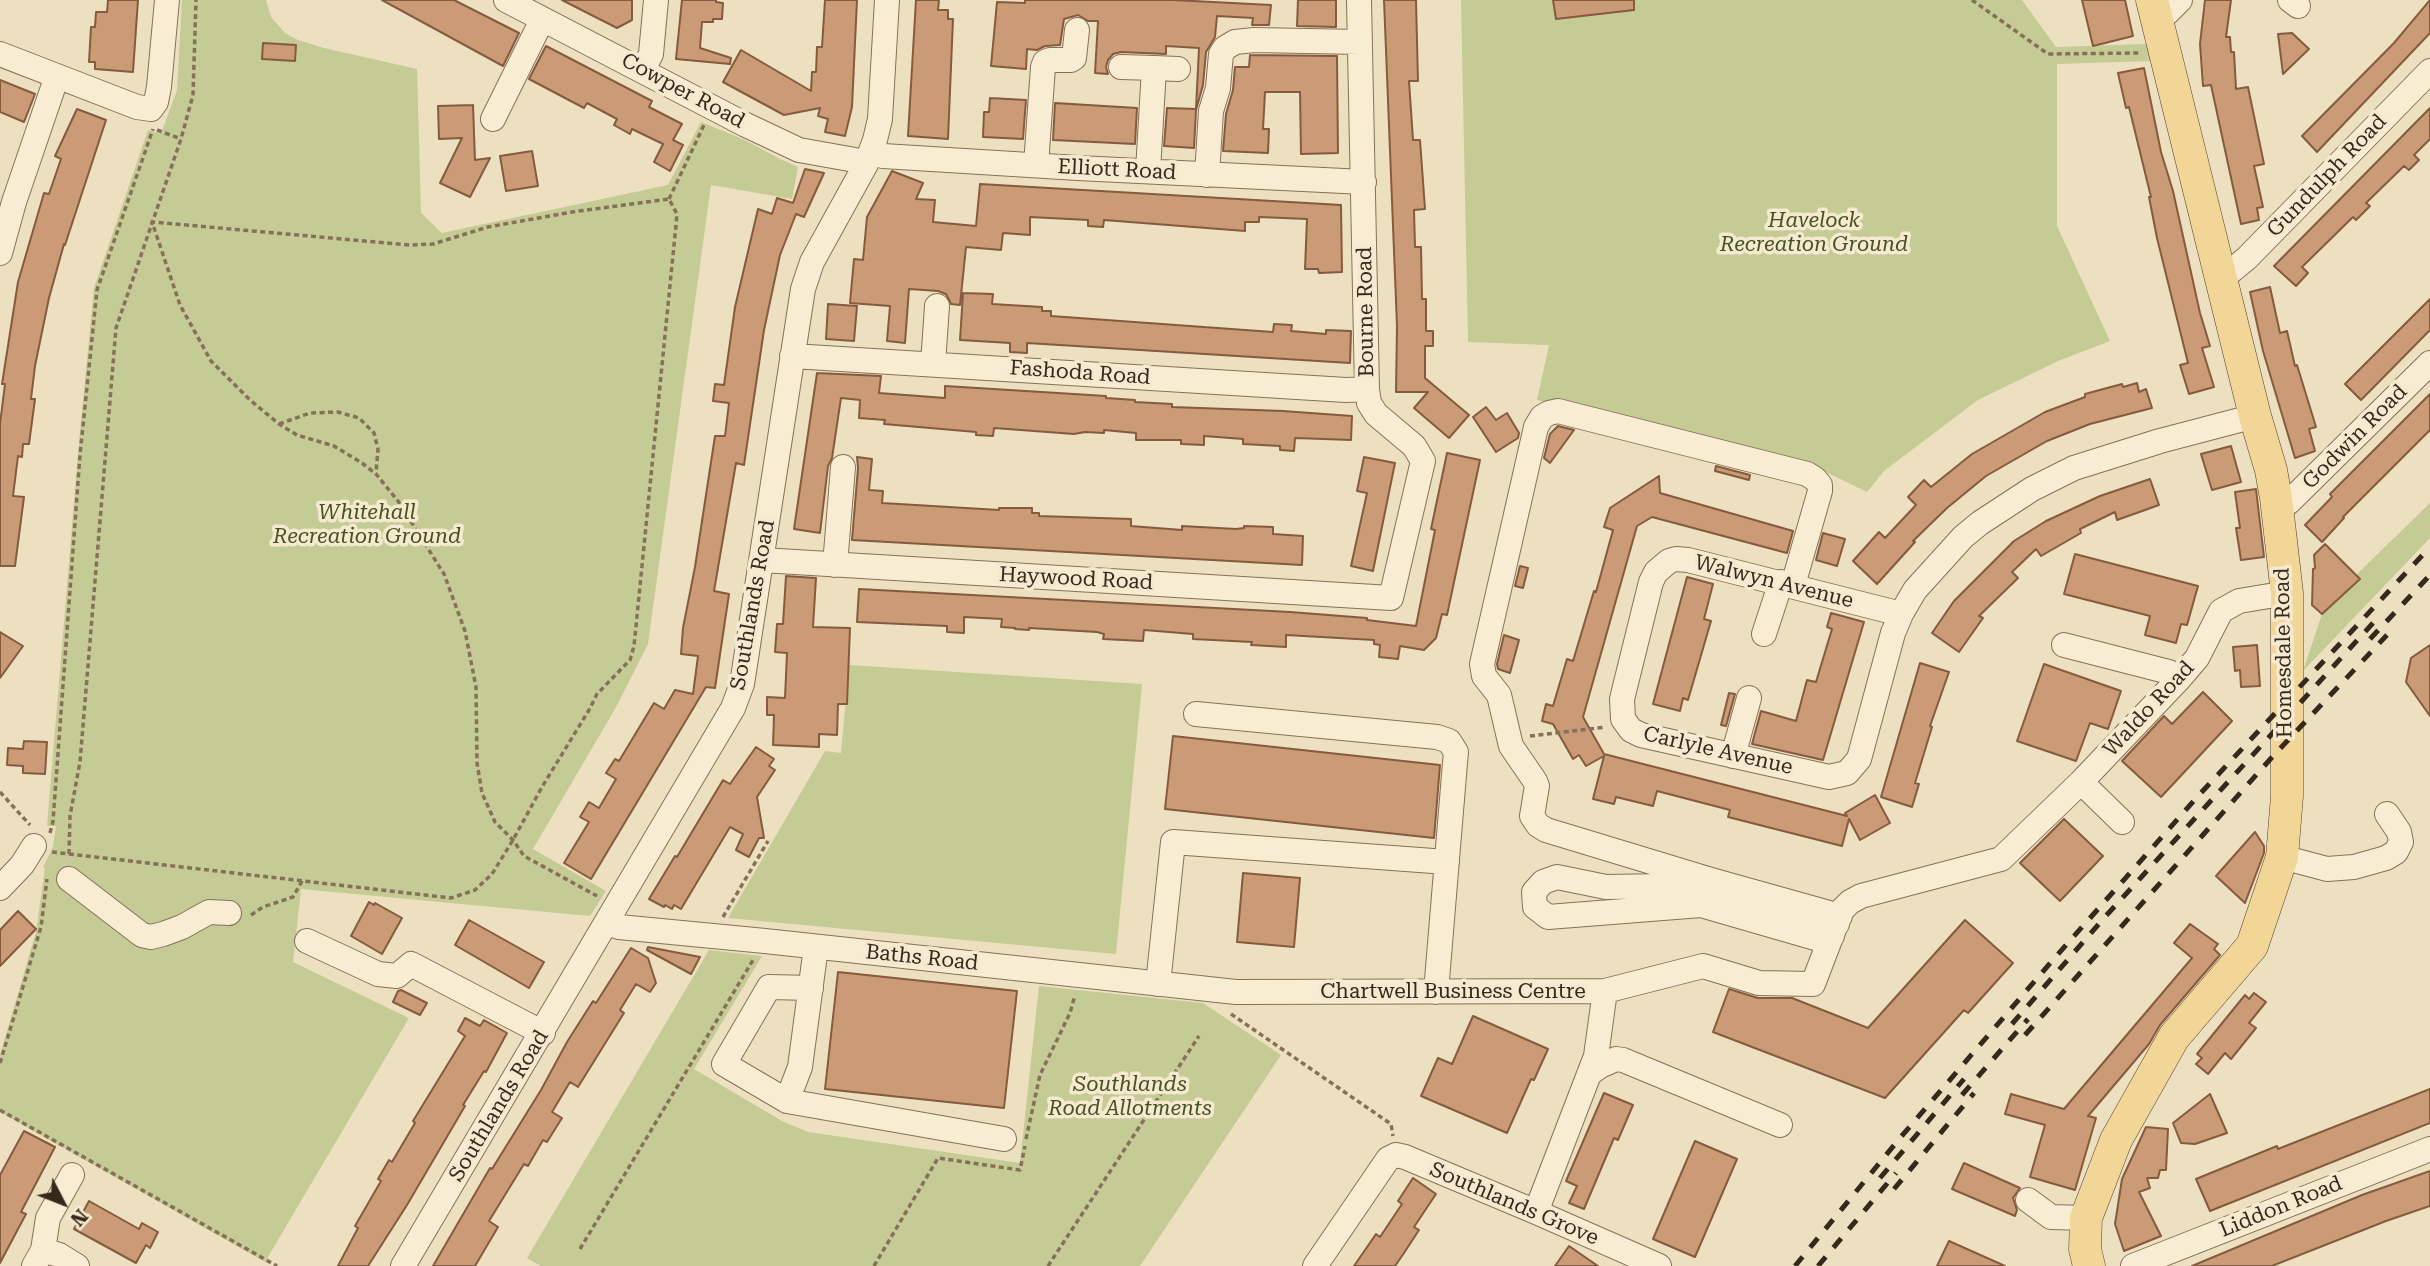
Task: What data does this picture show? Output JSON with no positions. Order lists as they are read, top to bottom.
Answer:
{
  "streets": {
    "main road": ["Homesdale Road"],
    "street": [
      "Cowper Road",
      "Elliott Road",
      "Gundulph Road",
      "Bourne Road",
      "Fashoda Road",
      "Godwin Road",
      "Haywood Road",
      "Walwyn Avenue",
      "Southlands Road",
      "Waldo Road",
      "Carlyle Avenue",
      "Baths Road",
      "Chartwell Business Centre",
      "Southlands Grove",
      "Liddon Road"
    ]
  },
  "crossings": [
    ["Cowper Road", "Elliott Road"],
    ["Cowper Road", "Southlands Road"],
    ["Elliott Road", "Bourne Road"],
    ["Elliott Road", "Southlands Road"],
    ["Gundulph Road", "Homesdale Road"],
    ["Bourne Road", "Fashoda Road"],
    ["Bourne Road", "Haywood Road"],
    ["Fashoda Road", "Southlands Road"],
    ["Godwin Road", "Homesdale Road"],
    ["Haywood Road", "Southlands Road"],
    ["Walwyn Avenue", "Carlyle Avenue"],
    ["Southlands Road", "Baths Road"],
    ["Homesdale Road", "Waldo Road"],
    ["Baths Road", "Chartwell Business Centre"],
    ["Chartwell Business Centre", "Southlands Grove"]
  ],
  "parks": ["Havelock Recreation Ground", "Whitehall Recreation Ground", "Southlands Road Allotments"],
  "north": "bottom right"
}
